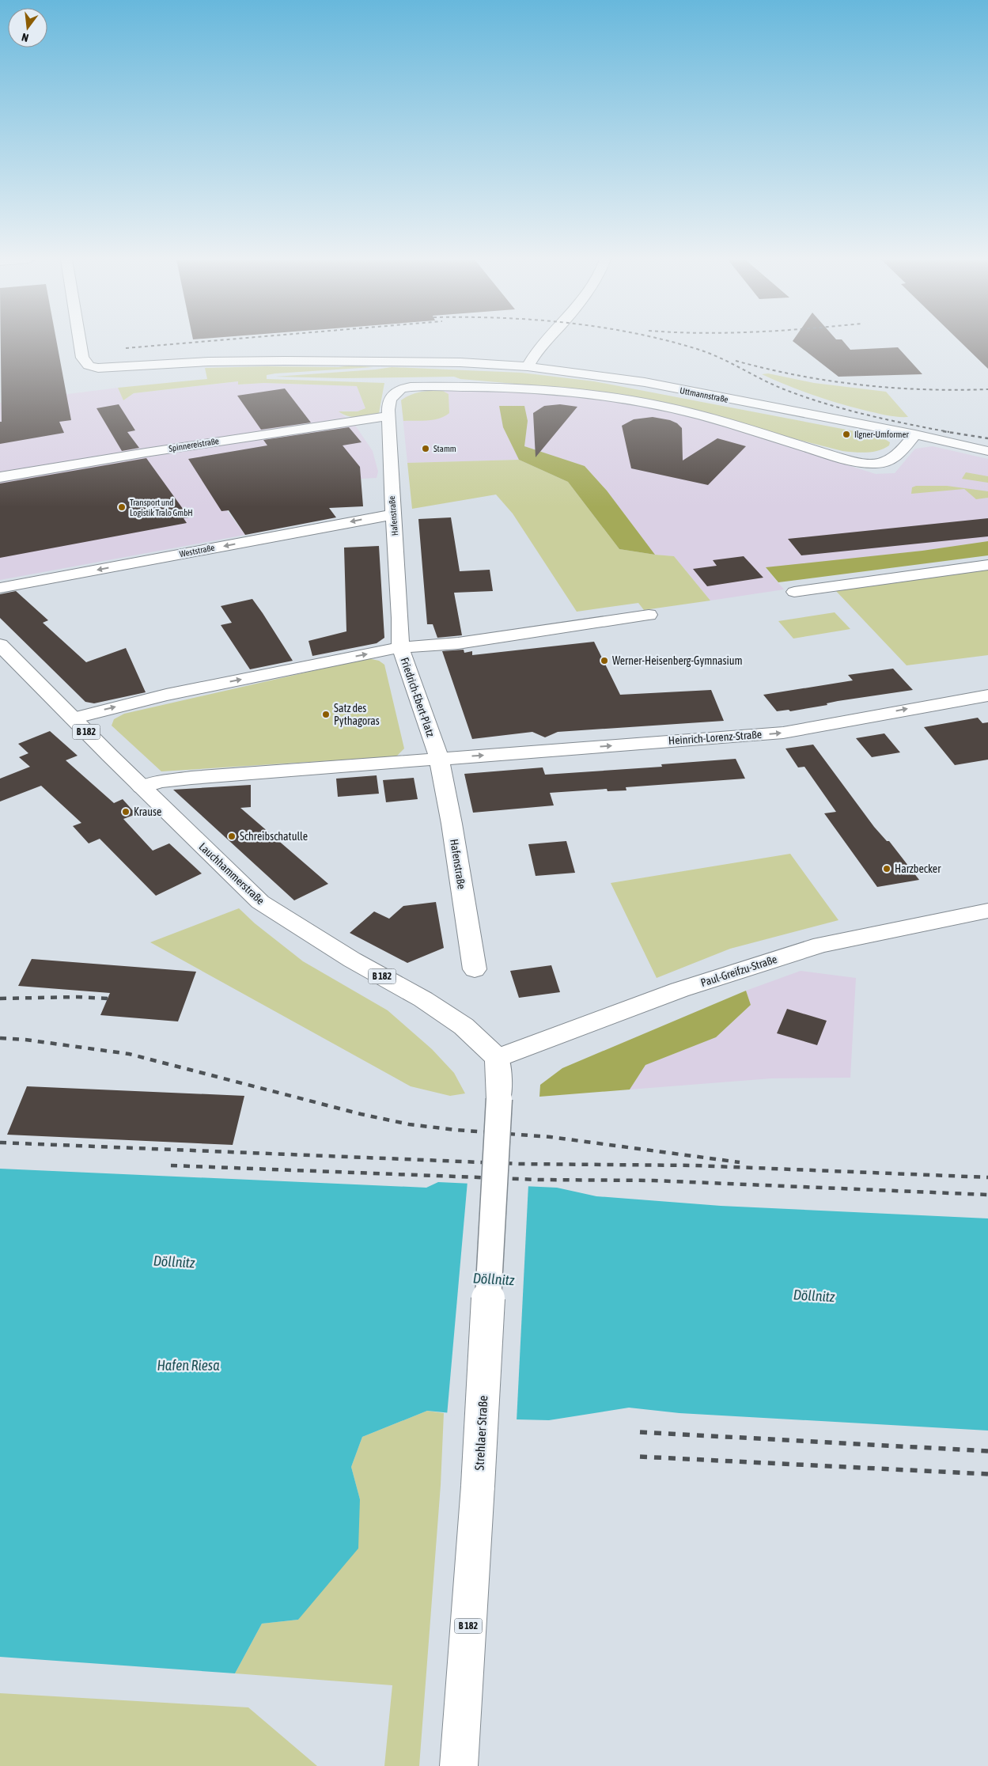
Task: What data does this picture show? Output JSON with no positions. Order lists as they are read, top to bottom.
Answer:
{
  "streets": {
    "street": [
      "Uttmannstraße",
      "Spinnereistraße",
      "Hafenstraße",
      "Weststraße",
      "Friedrich-Ebert-Platz",
      "B 182",
      "Heinrich-Lorenz-Straße",
      "Lauchhammerstraße",
      "Paul-Greifzu-Straße",
      "Strehlaer Straße"
    ]
  },
  "crossings": [
    ["Uttmannstraße", "Hafenstraße"],
    ["Spinnereistraße", "Hafenstraße"],
    ["Hafenstraße", "Weststraße"],
    ["Hafenstraße", "Friedrich-Ebert-Platz"],
    ["Hafenstraße", "Heinrich-Lorenz-Straße"],
    ["Friedrich-Ebert-Platz", "Heinrich-Lorenz-Straße"],
    ["Friedrich-Ebert-Platz", "Lauchhammerstraße"],
    ["Lauchhammerstraße", "Paul-Greifzu-Straße"],
    ["Lauchhammerstraße", "Strehlaer Straße"],
    ["Paul-Greifzu-Straße", "Strehlaer Straße"]
  ],
  "one_way": ["Weststraße"],
  "water": ["Döllnitz", "Hafen Riesa"],
  "places": [
    "Ilgner-Umformer",
    "Stamm",
    "Transport und Logistik Tralo GmbH",
    "Werner-Heisenberg-Gymnasium",
    "Satz des Pythagoras",
    "Krause",
    "Schreibschatulle",
    "Harzbecker"
  ],
  "north": "bottom"
}
